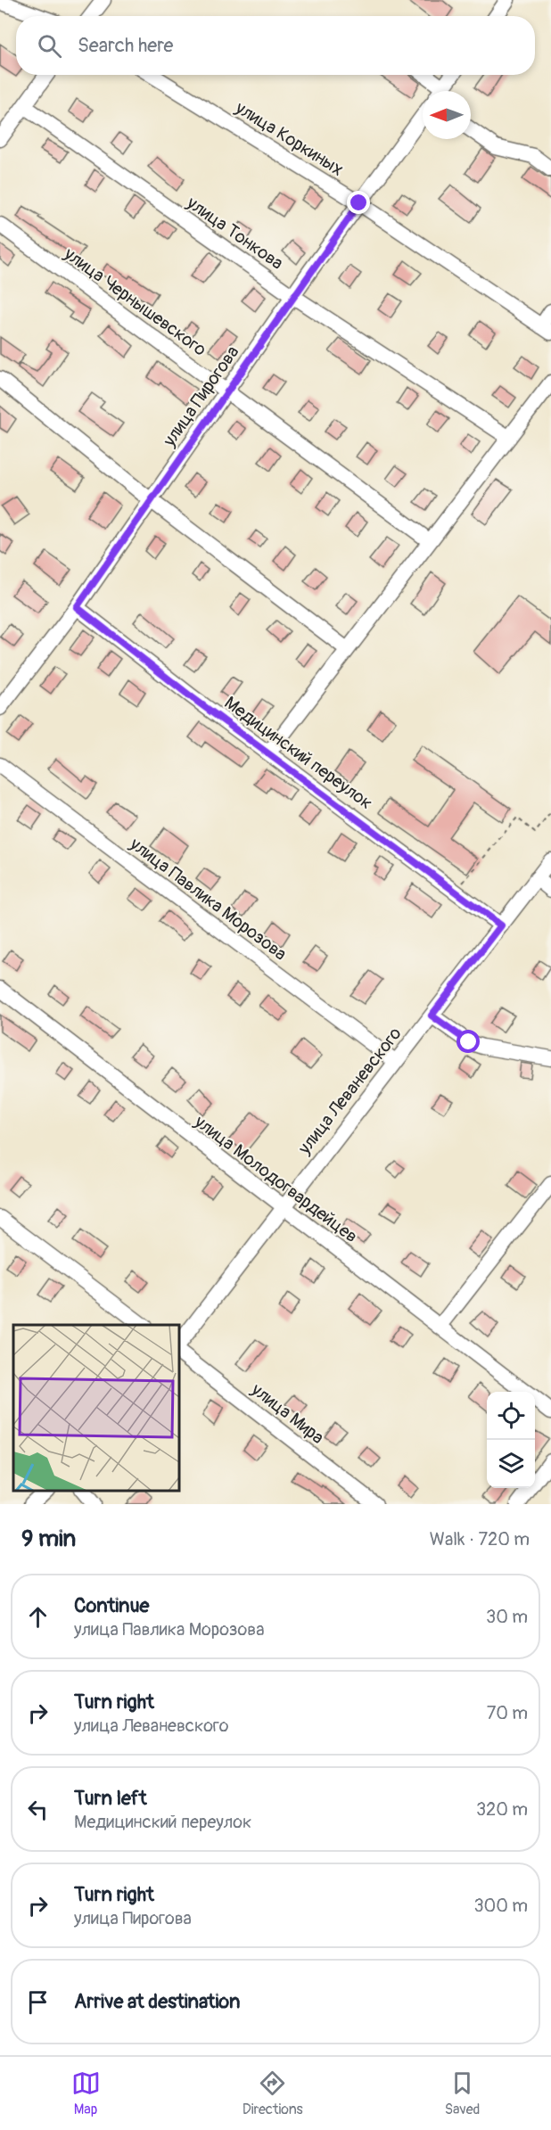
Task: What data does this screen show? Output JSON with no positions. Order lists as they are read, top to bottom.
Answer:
{
  "streets": {
    "street": [
      "улица Коркиных",
      "улица Тонкова",
      "улица Чернышевского",
      "улица Пирогова",
      "Медицинский переулок",
      "улица Павлика Морозова",
      "улица Леваневского",
      "улица Молодогвардейцев",
      "улица Мира"
    ]
  },
  "crossings": [
    ["улица Коркиных", "улица Пирогова"],
    ["улица Тонкова", "улица Пирогова"],
    ["улица Чернышевского", "улица Пирогова"],
    ["улица Пирогова", "Медицинский переулок"],
    ["Медицинский переулок", "улица Леваневского"],
    ["улица Павлика Морозова", "улица Леваневского"],
    ["улица Леваневского", "улица Молодогвардейцев"]
  ],
  "north": "left",
  "page": {
    "search": "Search here",
    "heading": ["9 min", "Walk · 720 m"],
    "list": [
      ["Continue", "улица Павлика Морозова", "30 m"],
      ["Turn right", "улица Леваневского", "70 m"],
      ["Turn left", "Медицинский переулок", "320 m"],
      ["Turn right", "улица Пирогова", "300 m"],
      "Arrive at destination"
    ],
    "nav": ["Map", "Directions", "Saved"]
  }
}
